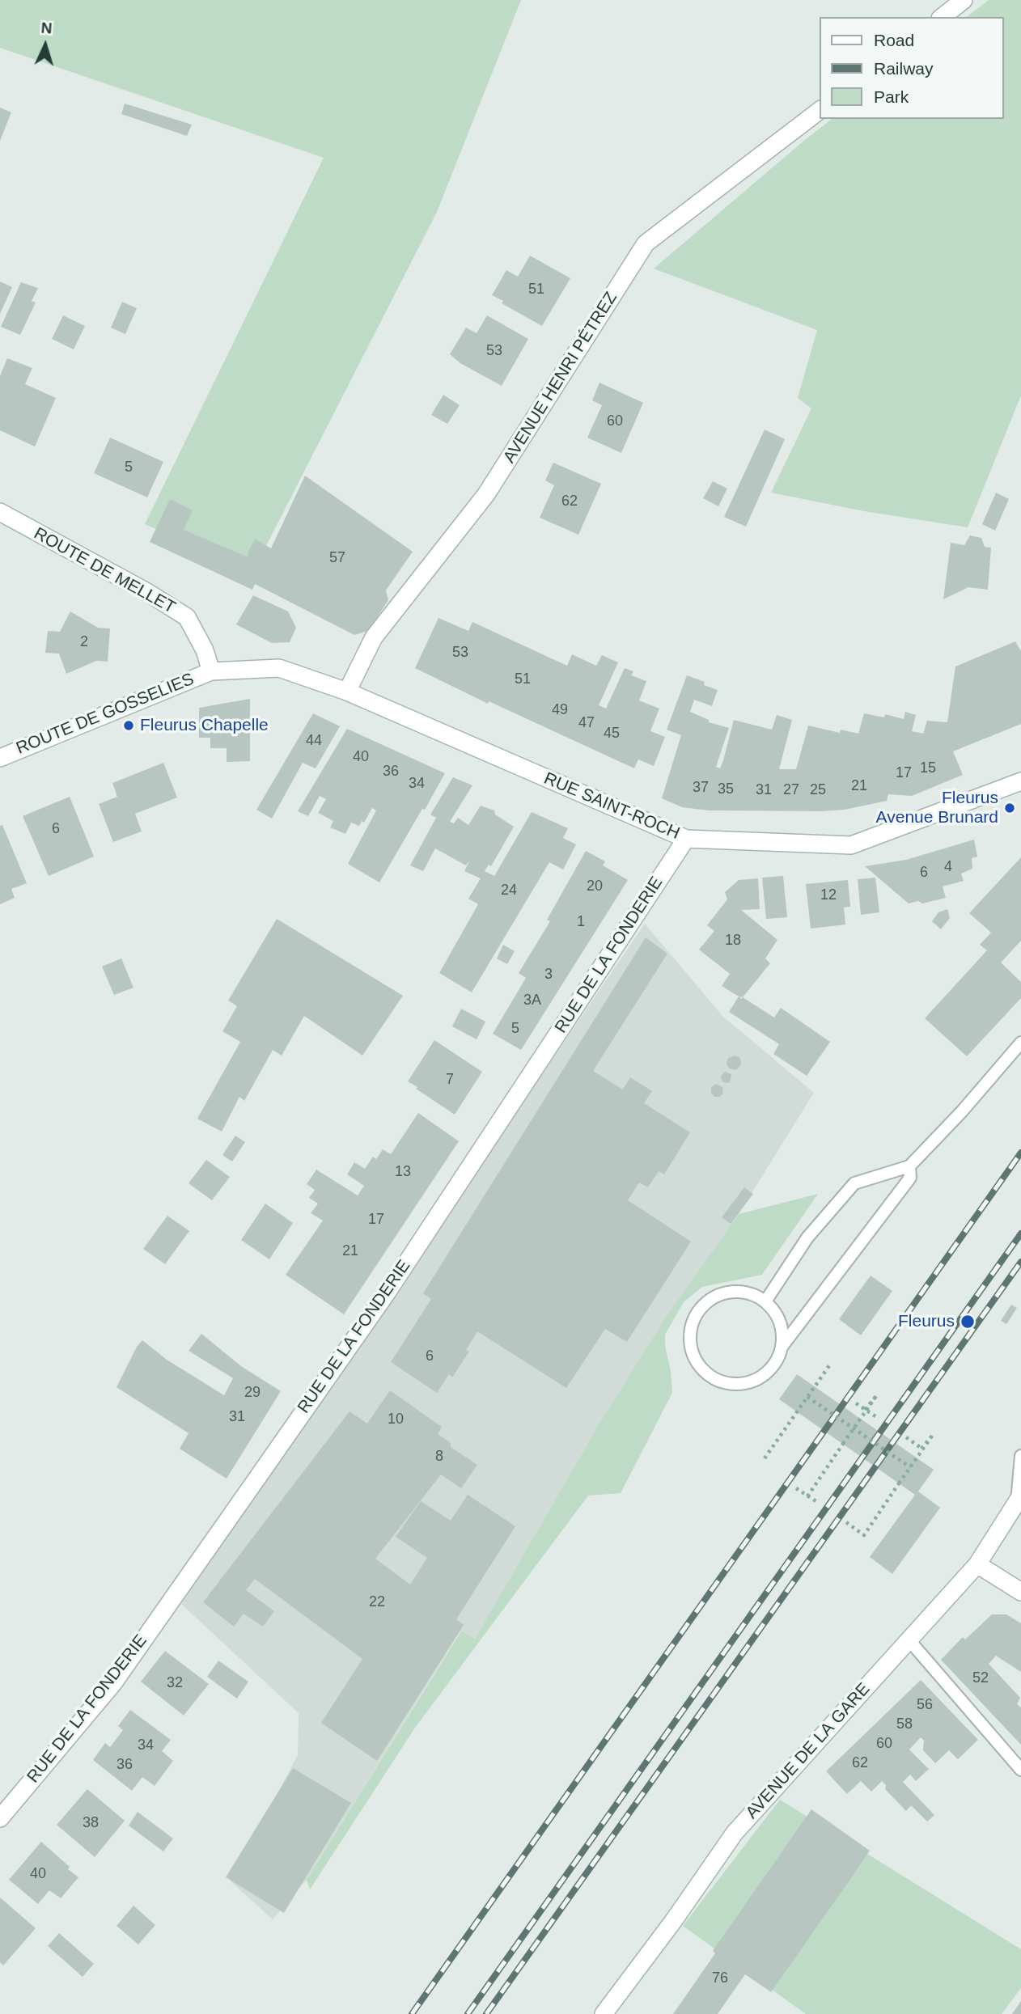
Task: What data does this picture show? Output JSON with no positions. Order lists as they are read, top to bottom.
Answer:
{
  "streets": {
    "street": [
      "AVENUE HENRI PÉTREZ",
      "ROUTE DE MELLET",
      "ROUTE DE GOSSELIES",
      "RUE SAINT-ROCH",
      "RUE DE LA FONDERIE",
      "AVENUE DE LA GARE"
    ]
  },
  "crossings": [
    ["AVENUE HENRI PÉTREZ", "RUE SAINT-ROCH"],
    ["ROUTE DE MELLET", "ROUTE DE GOSSELIES"],
    ["ROUTE DE MELLET", "RUE SAINT-ROCH"],
    ["ROUTE DE GOSSELIES", "RUE SAINT-ROCH"],
    ["RUE SAINT-ROCH", "RUE DE LA FONDERIE"]
  ],
  "places": ["Fleurus Chapelle", "Fleurus Avenue Brunard", "Fleurus"],
  "house_numbers": [
    "51",
    "53",
    "60",
    "5",
    "62",
    "57",
    "2",
    "53",
    "51",
    "49",
    "47",
    "45",
    "44",
    "40",
    "15",
    "36",
    "17",
    "34",
    "21",
    "37",
    "35",
    "31",
    "27",
    "25",
    "6",
    "4",
    "6",
    "20",
    "24",
    "12",
    "1",
    "18",
    "3",
    "3A",
    "5",
    "7",
    "13",
    "17",
    "21",
    "6",
    "29",
    "31",
    "10",
    "8",
    "22",
    "52",
    "32",
    "56",
    "58",
    "60",
    "34",
    "62",
    "36",
    "38",
    "40",
    "76"
  ],
  "legend": ["Road", "Railway", "Park"],
  "north": "top"
}
